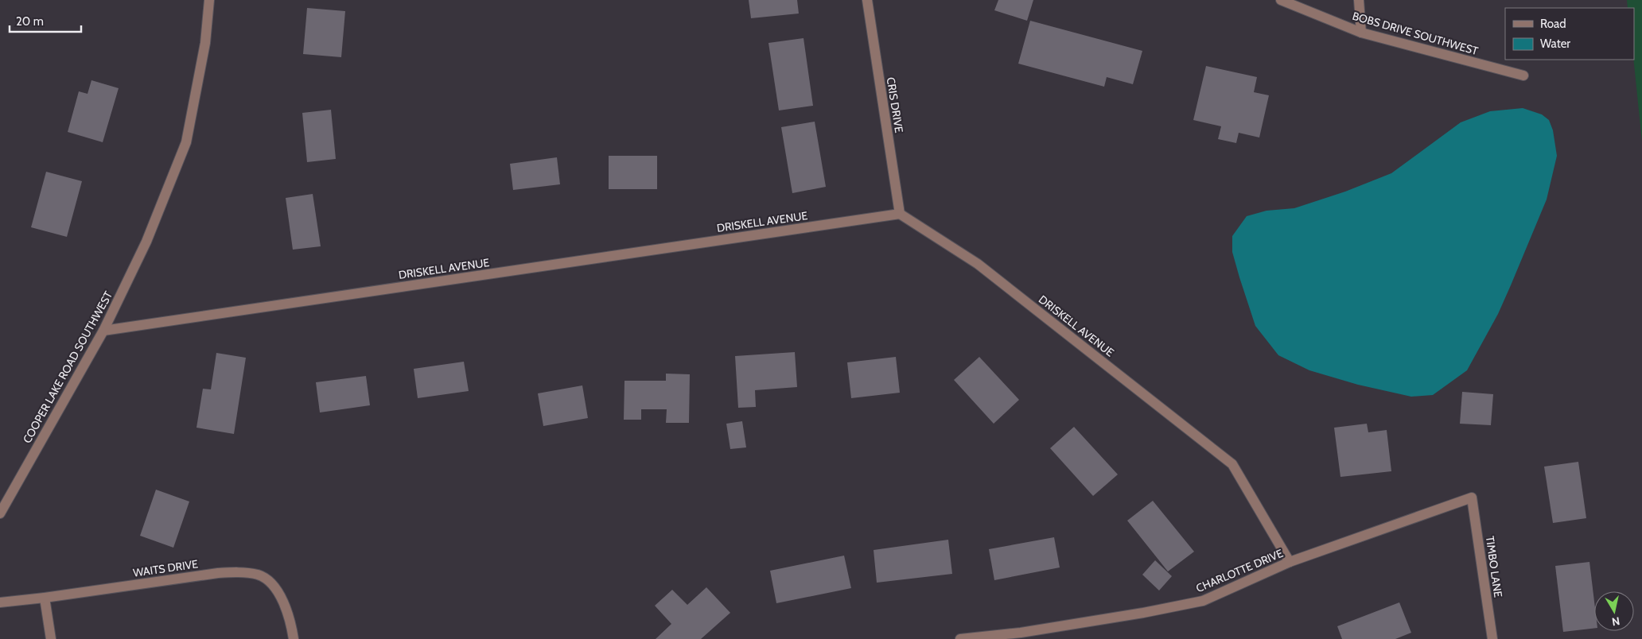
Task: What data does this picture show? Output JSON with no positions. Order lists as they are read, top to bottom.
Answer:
{
  "streets": {
    "street": [
      "BOBS DRIVE SOUTHWEST",
      "CRIS DRIVE",
      "DRISKELL AVENUE",
      "COOPER LAKE ROAD SOUTHWEST",
      "TIMBO LANE",
      "WAITS DRIVE",
      "CHARLOTTE DRIVE"
    ]
  },
  "crossings": [
    ["CRIS DRIVE", "DRISKELL AVENUE"],
    ["DRISKELL AVENUE", "COOPER LAKE ROAD SOUTHWEST"],
    ["DRISKELL AVENUE", "CHARLOTTE DRIVE"],
    ["TIMBO LANE", "CHARLOTTE DRIVE"]
  ],
  "legend": ["Road", "Water"],
  "scale_bar": "20 m",
  "north": "bottom"
}
